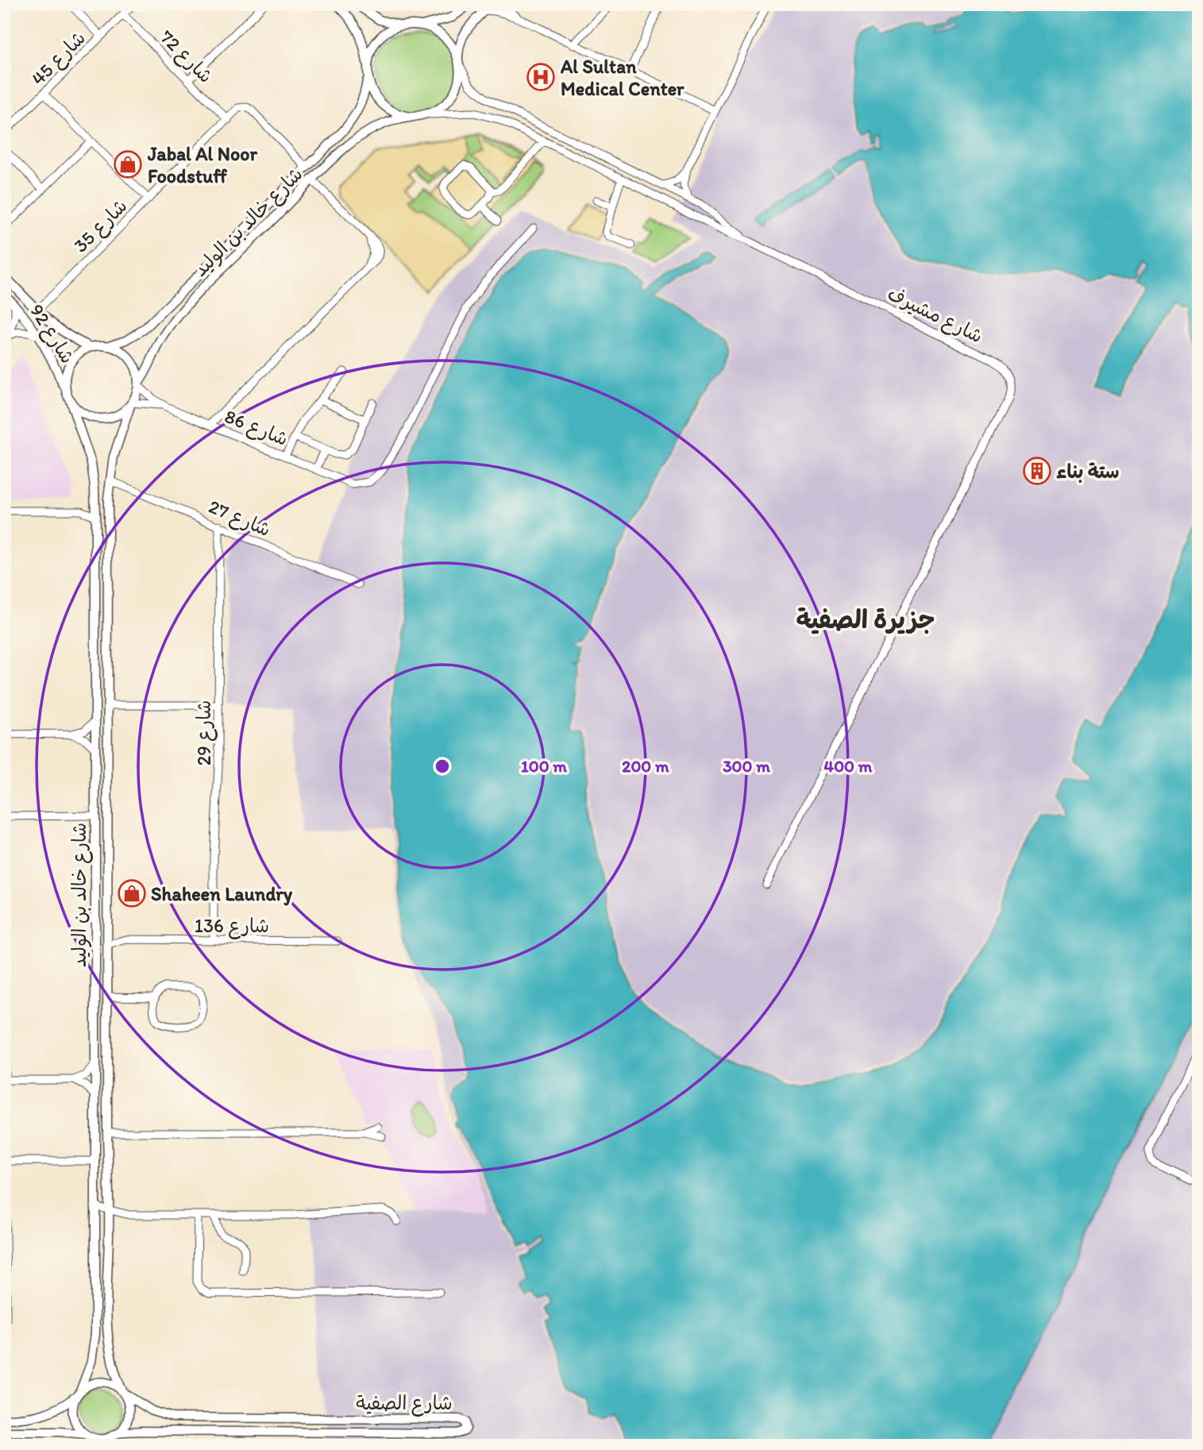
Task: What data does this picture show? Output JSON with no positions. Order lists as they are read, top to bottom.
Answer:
{
  "streets": {
    "main road": ["شارع خالد بن الوليد", "شارع 92", "شارع الصفية"],
    "street": [
      "شارع 72",
      "شارع 45",
      "شارع 35",
      "شارع مشيرف",
      "شارع 86",
      "شارع 27",
      "شارع 29",
      "شارع 136"
    ]
  },
  "crossings": [
    ["شارع 72", "شارع 45"],
    ["شارع 72", "شارع 35"],
    ["شارع خالد بن الوليد", "شارع مشيرف"],
    ["شارع خالد بن الوليد", "شارع 92"],
    ["شارع خالد بن الوليد", "شارع 86"],
    ["شارع خالد بن الوليد", "شارع 27"],
    ["شارع خالد بن الوليد", "شارع 136"],
    ["شارع خالد بن الوليد", "شارع الصفية"],
    ["شارع 35", "شارع 92"],
    ["شارع 92", "شارع 86"],
    ["شارع 27", "شارع 29"],
    ["شارع 29", "شارع 136"]
  ],
  "districts": ["جزيرة الصفية"],
  "places": {
    "hospital": ["Al Sultan Medical Center"],
    "shop": ["Jabal Al Noor Foodstuff", "Shaheen Laundry"],
    "building": ["ستة بناء"]
  },
  "rings": [
    "100 m",
    "200 m",
    "300 m",
    "400 m"
  ]
}
